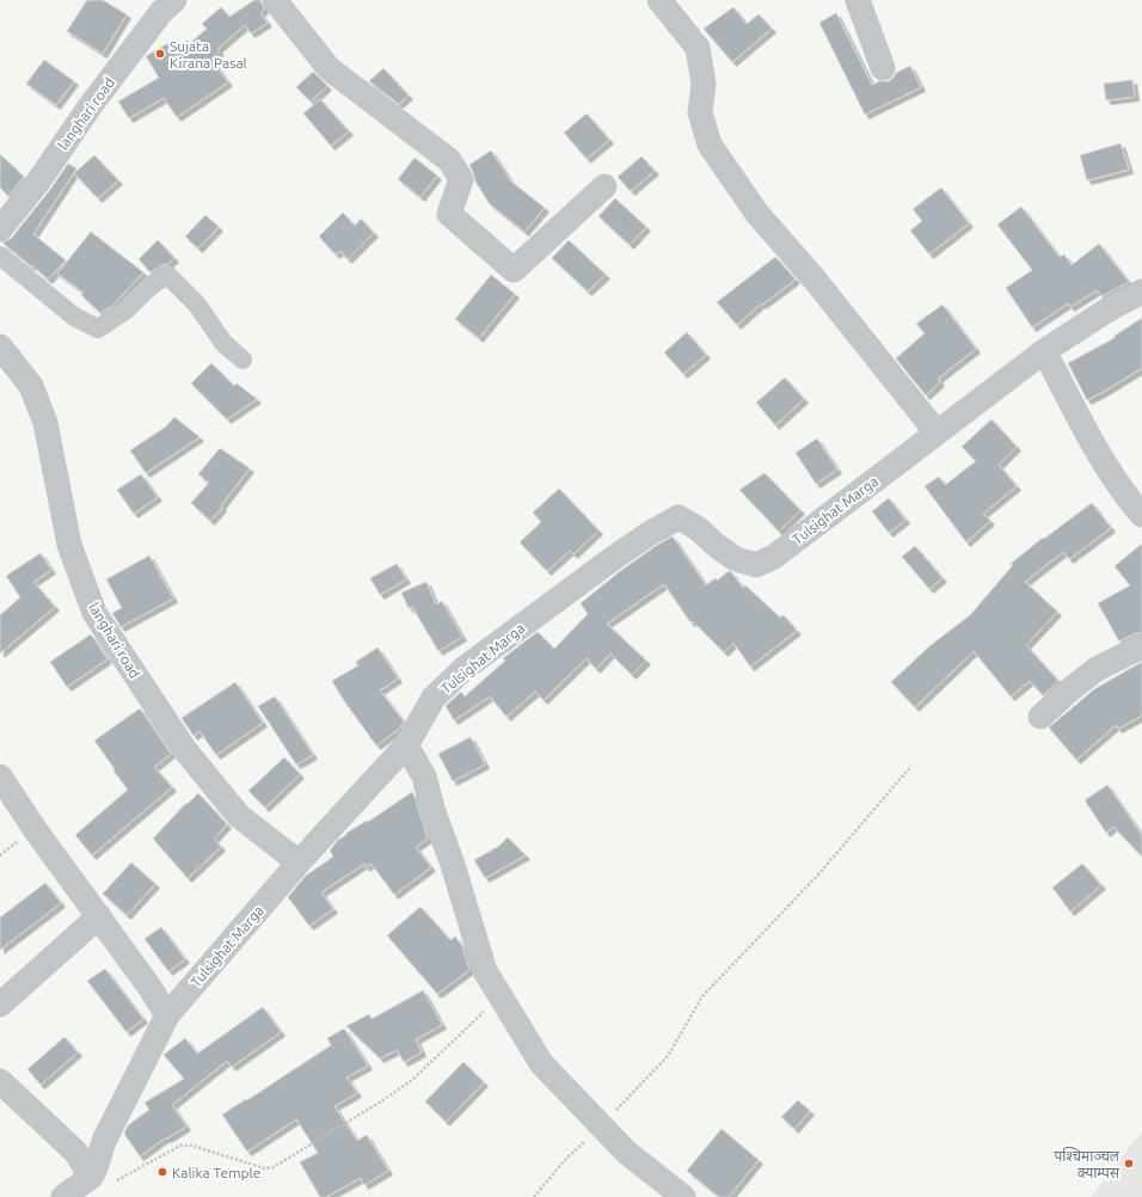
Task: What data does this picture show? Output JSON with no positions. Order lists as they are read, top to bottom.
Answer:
{
  "streets": {
    "street": ["langhari road", "Tulsighat Marga"]
  },
  "crossings": [
    ["langhari road", "Tulsighat Marga"]
  ],
  "places": ["Sujata Kirana Pasal", "पश्‍चिमाञ्‍चल क्याम्पस", "Kalika Temple"]
}
